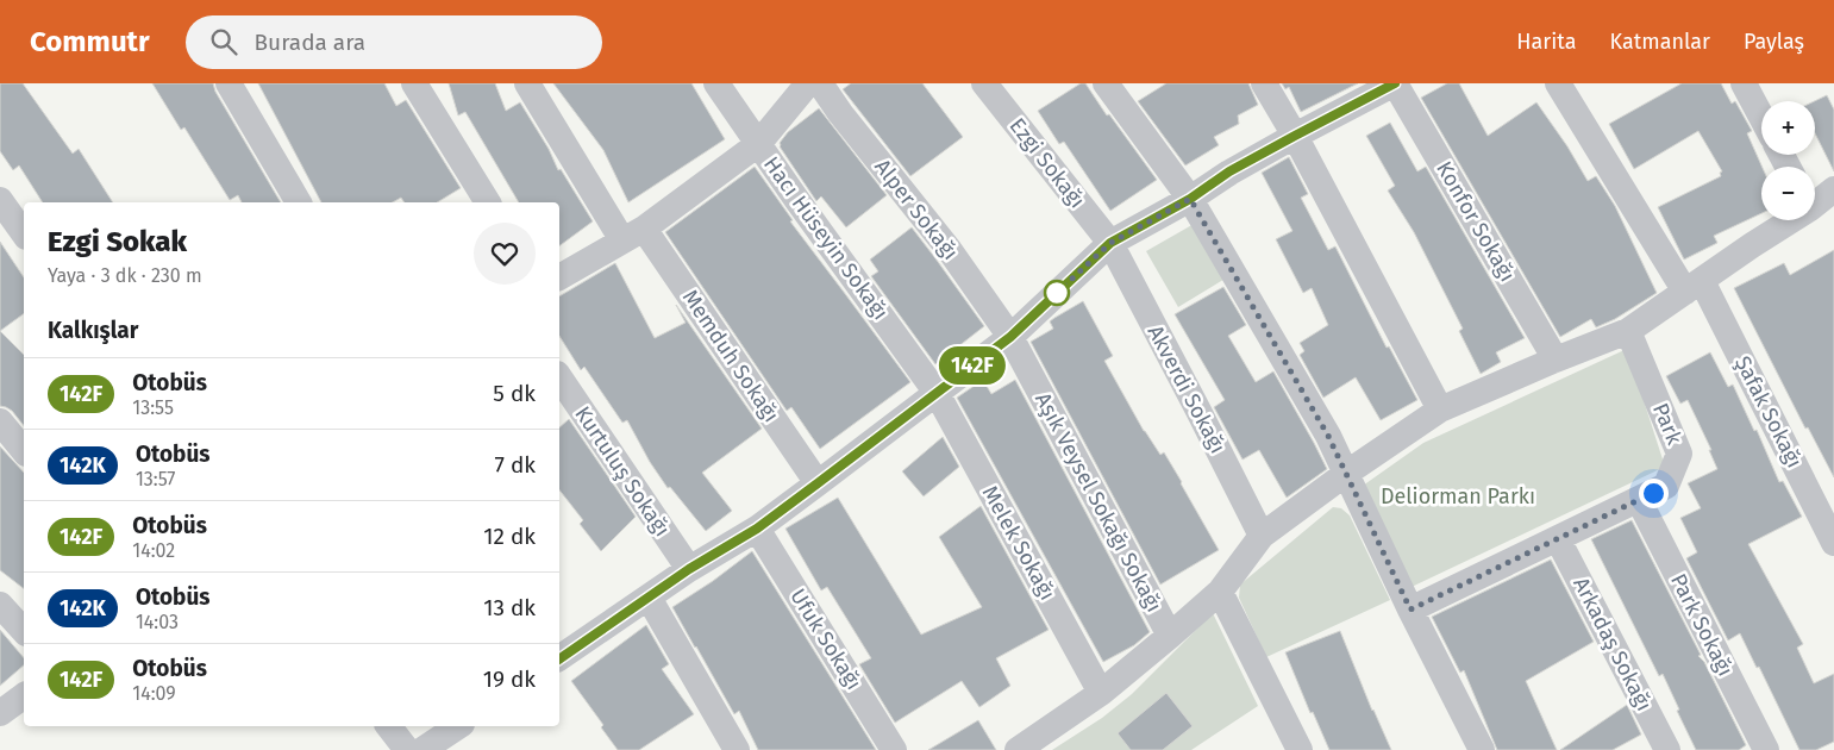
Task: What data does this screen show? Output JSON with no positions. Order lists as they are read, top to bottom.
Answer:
{
  "streets": {
    "street": [
      "Ezgi Sokağı",
      "Alper Sokağı",
      "Konfor Sokağı",
      "Hacı Hüseyin Sokağı",
      "Memduh Sokağı",
      "Akverdi Sokağı",
      "Şafak Sokağı",
      "Park",
      "Kurtuluş Sokağı",
      "Aşık Veysel Sokağı Sokağı",
      "Melek Sokağı",
      "Park Sokağı",
      "Ufuk Sokağı",
      "Arkadaş Sokağı"
    ]
  },
  "crossings": [
    ["Ezgi Sokağı", "Akverdi Sokağı"],
    ["Alper Sokağı", "Aşık Veysel Sokağı Sokağı"],
    ["Hacı Hüseyin Sokağı", "Melek Sokağı"],
    ["Park", "Park Sokağı"],
    ["Park", "Arkadaş Sokağı"]
  ],
  "parks": ["Deliorman Parkı"],
  "lines": ["bus line 142F"],
  "page": {
    "header": "Commutr",
    "search": "Burada ara",
    "nav": ["Harita", "Katmanlar", "Paylaş"],
    "on_map": "142F",
    "map_buttons": ["+", "−"],
    "heading": [
      ["Ezgi Sokak", "Yaya · 3 dk · 230 m"],
      "Kalkışlar"
    ],
    "list": [
      {
        "mark": "142F",
        "name": "Otobüs",
        "note": "13:55",
        "value": "5 dk"
      },
      {
        "mark": "142K",
        "name": "Otobüs",
        "note": "13:57",
        "value": "7 dk"
      },
      {
        "mark": "142F",
        "name": "Otobüs",
        "note": "14:02",
        "value": "12 dk"
      },
      {
        "mark": "142K",
        "name": "Otobüs",
        "note": "14:03",
        "value": "13 dk"
      },
      {
        "mark": "142F",
        "name": "Otobüs",
        "note": "14:09",
        "value": "19 dk"
      }
    ]
  }
}
